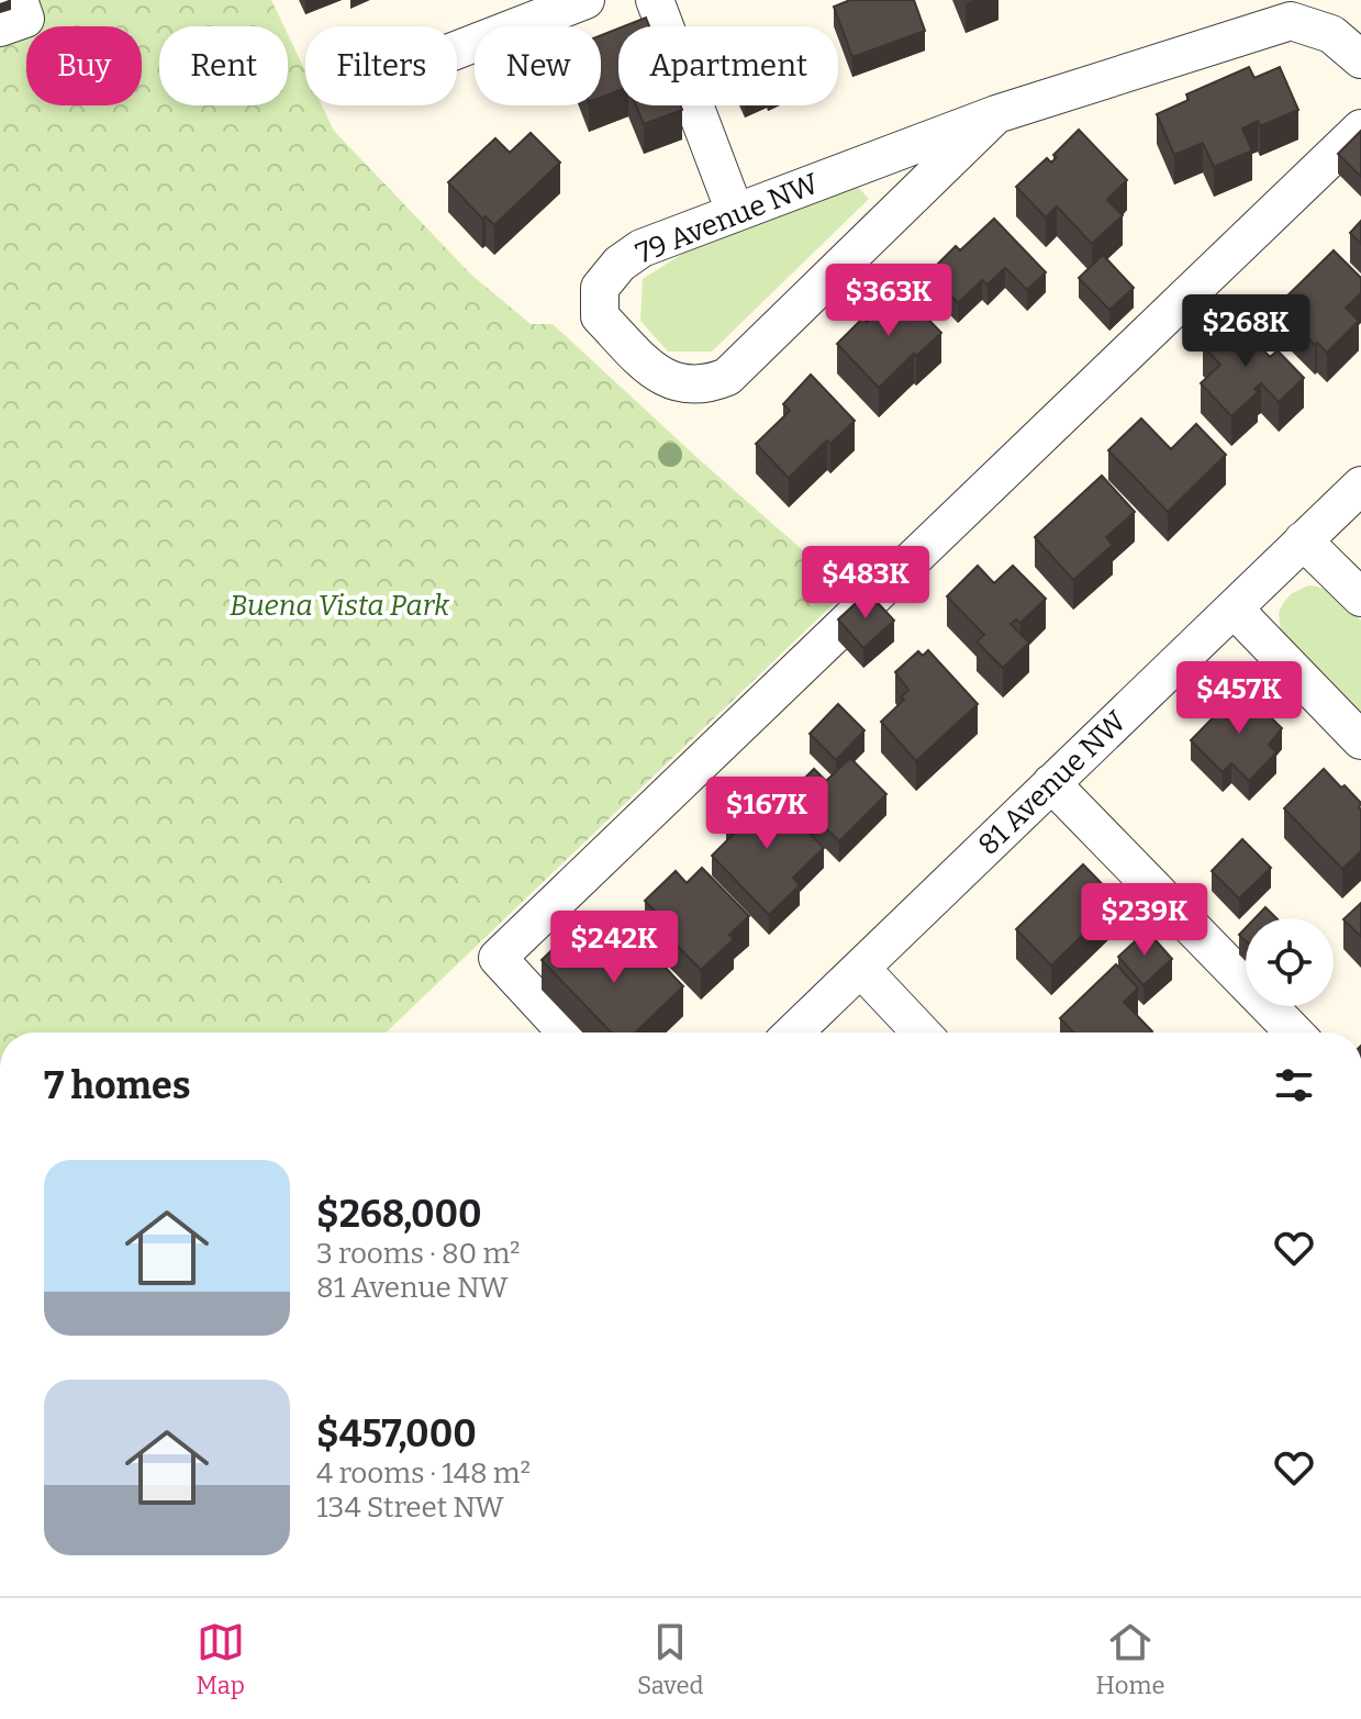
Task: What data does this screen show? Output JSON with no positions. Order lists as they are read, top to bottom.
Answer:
{
  "streets": {
    "street": ["79 Avenue NW", "81 Avenue NW"]
  },
  "parks": ["Buena Vista Park"],
  "page": {
    "chip": [
      "Buy",
      "Rent",
      "Filters",
      "New",
      "Apartment"
    ],
    "price": [
      "$363K",
      "$268K",
      "$483K",
      "$457K",
      "$167K",
      "$239K",
      "$242K"
    ],
    "heading": "7 homes",
    "list": [
      {
        "name": "$268,000",
        "note": "3 rooms · 80 m² · 81 Avenue NW"
      },
      {
        "name": "$457,000",
        "note": "4 rooms · 148 m² · 134 Street NW"
      }
    ],
    "tabs": ["Map", "Saved", "Home"]
  }
}
